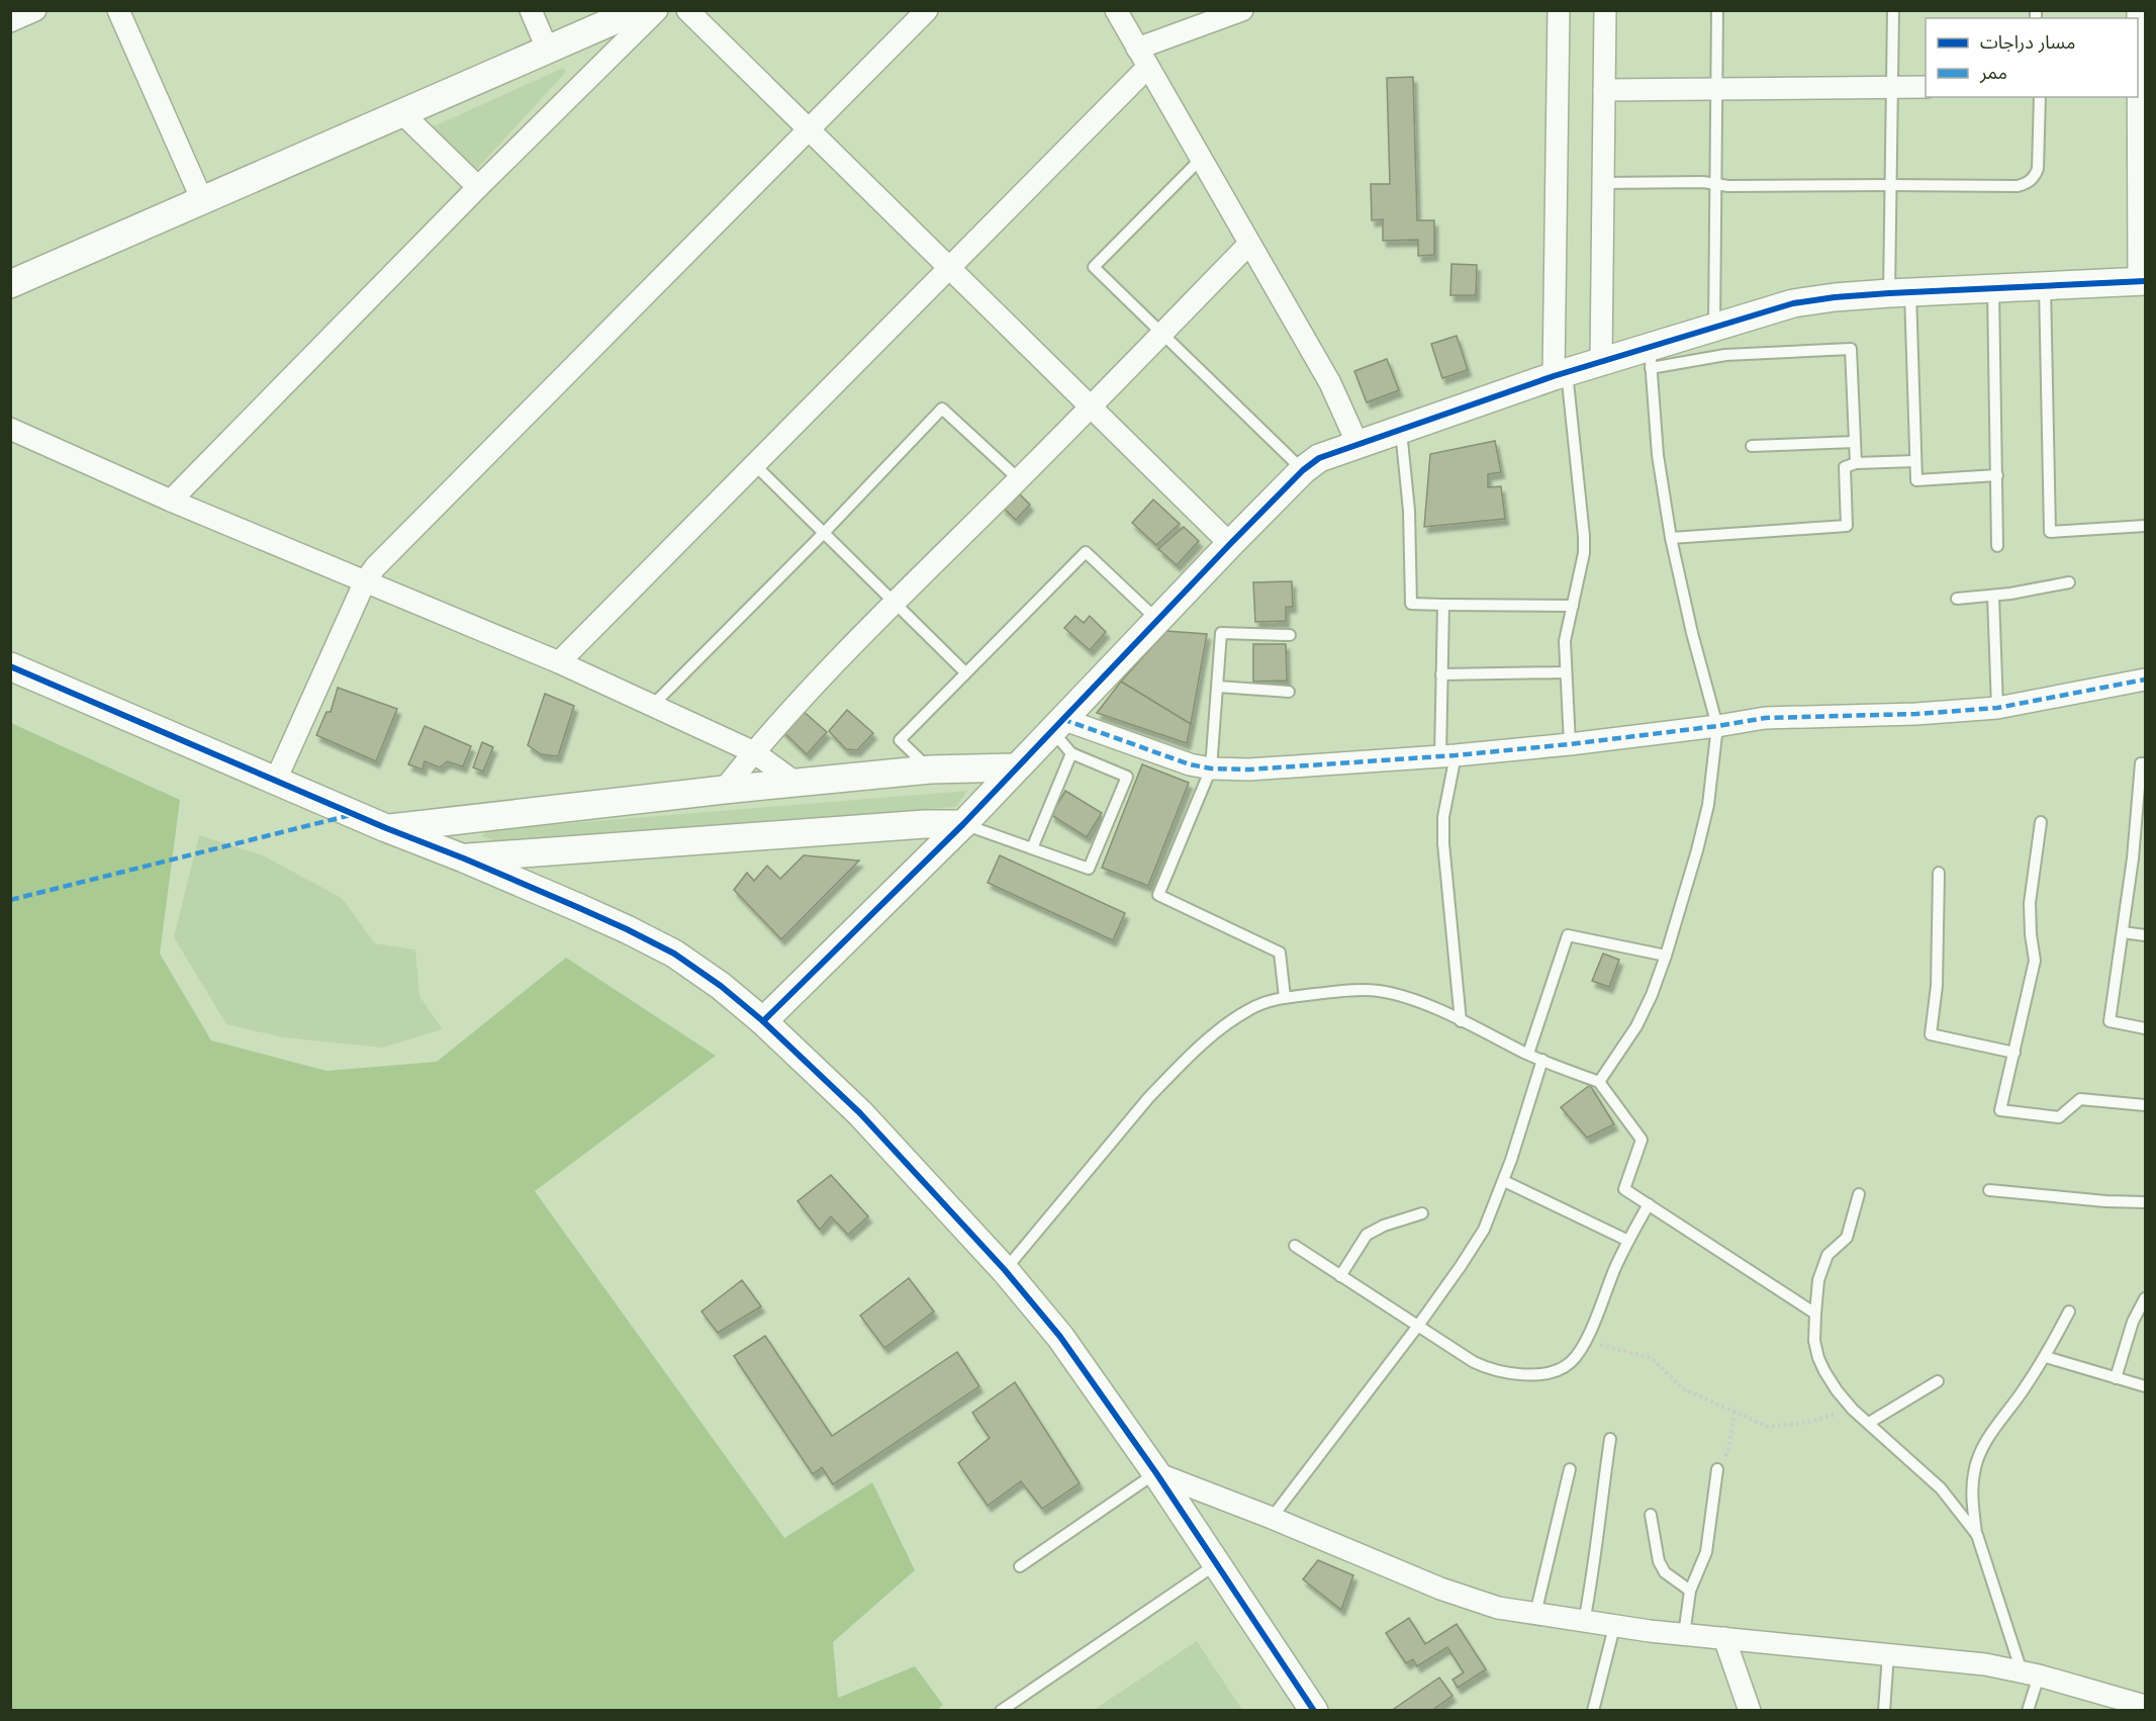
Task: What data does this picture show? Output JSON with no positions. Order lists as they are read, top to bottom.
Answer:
{
  "legend": ["مسار دراجات", "ممر"]
}
